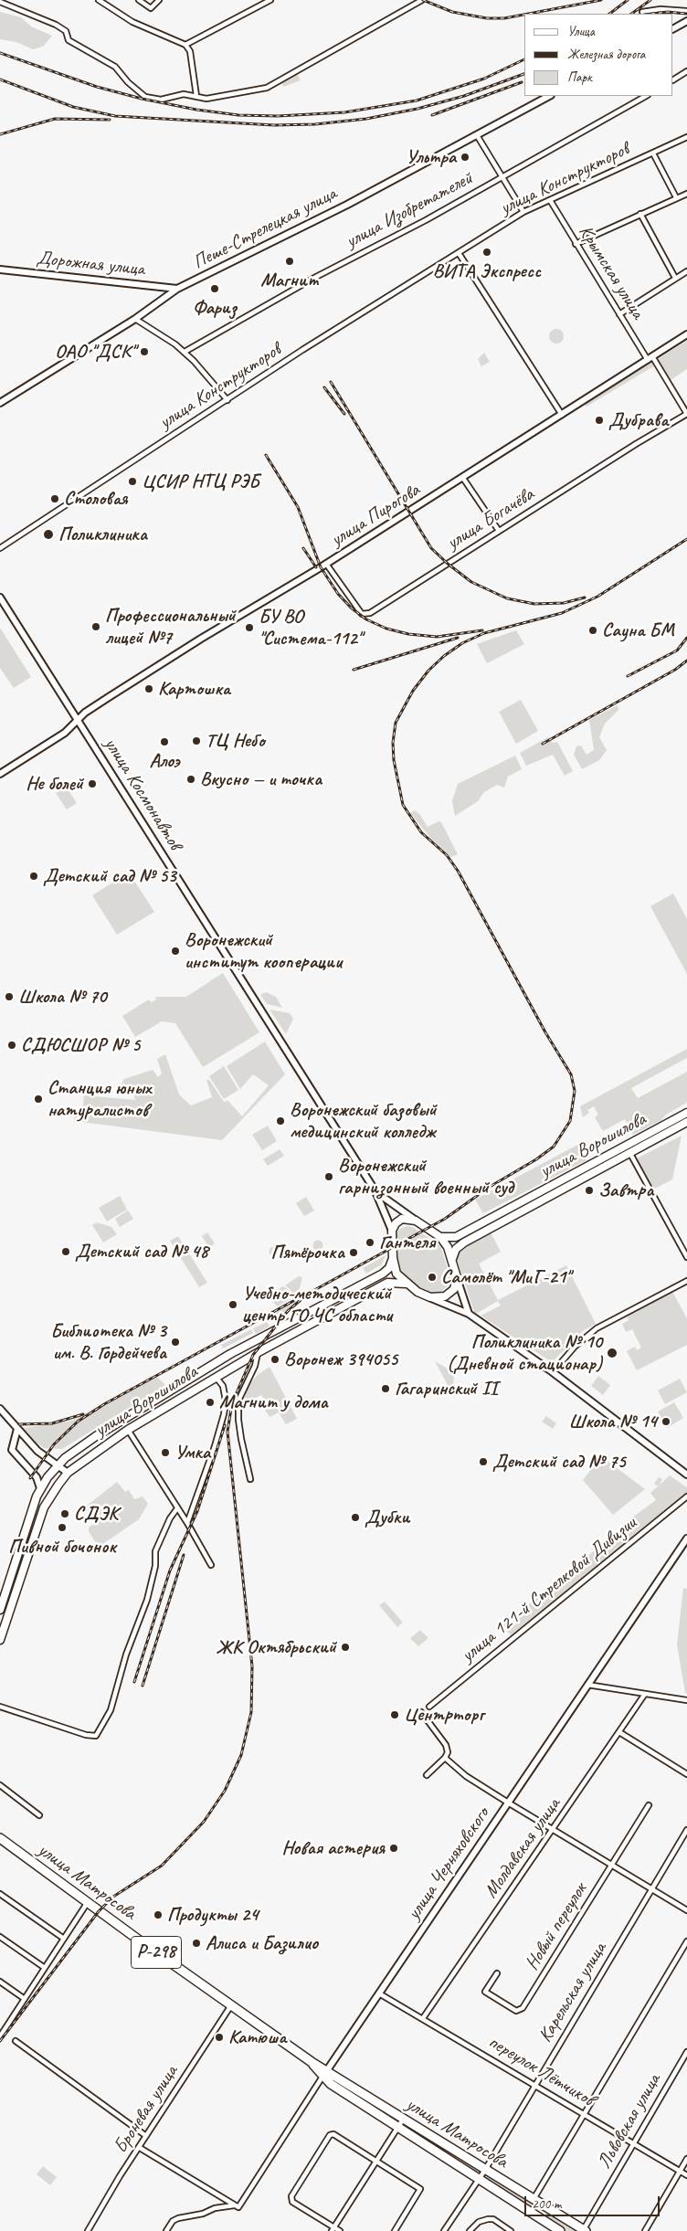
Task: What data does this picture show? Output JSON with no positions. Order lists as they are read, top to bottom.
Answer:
{
  "streets": {
    "highway": ["улица Матросова", "Р-298"],
    "main road": ["улица Ворошилова"],
    "street": [
      "улица Конструкторов",
      "улица Изобретателей",
      "Пеше-Стрелецкая улица",
      "Дорожная улица",
      "Крымская улица",
      "улица Пирогова",
      "улица Богачёва",
      "улица Космонавтов",
      "улица 121-й Стрелковой Дивизии",
      "Молдавская улица",
      "улица Черняховского",
      "Новый переулок",
      "Карельская улица",
      "переулок Лётчиков",
      "Броневая улица",
      "Львовская улица"
    ]
  },
  "crossings": [
    ["улица Конструкторов", "Крымская улица"],
    ["Пеше-Стрелецкая улица", "Дорожная улица"],
    ["Крымская улица", "улица Пирогова"],
    ["Крымская улица", "улица Богачёва"],
    ["улица Пирогова", "улица Богачёва"],
    ["улица Пирогова", "улица Космонавтов"],
    ["улица Космонавтов", "улица Ворошилова"],
    ["Молдавская улица", "переулок Лётчиков"],
    ["улица Черняховского", "улица Матросова"],
    ["улица Черняховского", "переулок Лётчиков"],
    ["улица Матросова", "Карельская улица"],
    ["улица Матросова", "Броневая улица"],
    ["улица Матросова", "Львовская улица"],
    ["Карельская улица", "переулок Лётчиков"],
    ["переулок Лётчиков", "Львовская улица"]
  ],
  "places": [
    "Ультра",
    "ВИТА Экспресс",
    "Магнит",
    "Фариз",
    "ОАО \"ДСК\"",
    "Дубрава",
    "ЦСИР НТЦ РЭБ",
    "Столовая",
    "Поликлиника",
    "Профессиональный лицей №7",
    "БУ ВО \"Система-112\"",
    "Сауна БМ",
    "Картошка",
    "ТЦ Небо",
    "Алоэ",
    "Вкусно — и точка",
    "Не болей",
    "Детский сад № 53",
    "Воронежский институт кооперации",
    "Школа № 70",
    "СДЮСШОР № 5",
    "Станция юных натуралистов",
    "Воронежский базовый медицинский колледж",
    "Воронежский гарнизонный военный суд",
    "Завтра",
    "Гантеля",
    "Детский сад № 48",
    "Пятёрочка",
    "Самолёт \"МиГ-21\"",
    "Учебно-методический центр ГО ЧС области",
    "Библиотека № 3 им. В. Гордейчева",
    "Поликлиника № 10 (Дневной стационар)",
    "Воронеж 394055",
    "Гагаринский II",
    "Магнит у дома",
    "Школа № 14",
    "Умка",
    "Детский сад № 75",
    "СДЭК",
    "Дубки",
    "Пивной бочонок",
    "ЖК Октябрьский",
    "Центрторг",
    "Новая астерия",
    "Продукты 24",
    "Алиса и Базилио",
    "Катюша"
  ],
  "legend": ["Улица", "Железная дорога", "Парк"],
  "scale_bar": "200 m"
}
